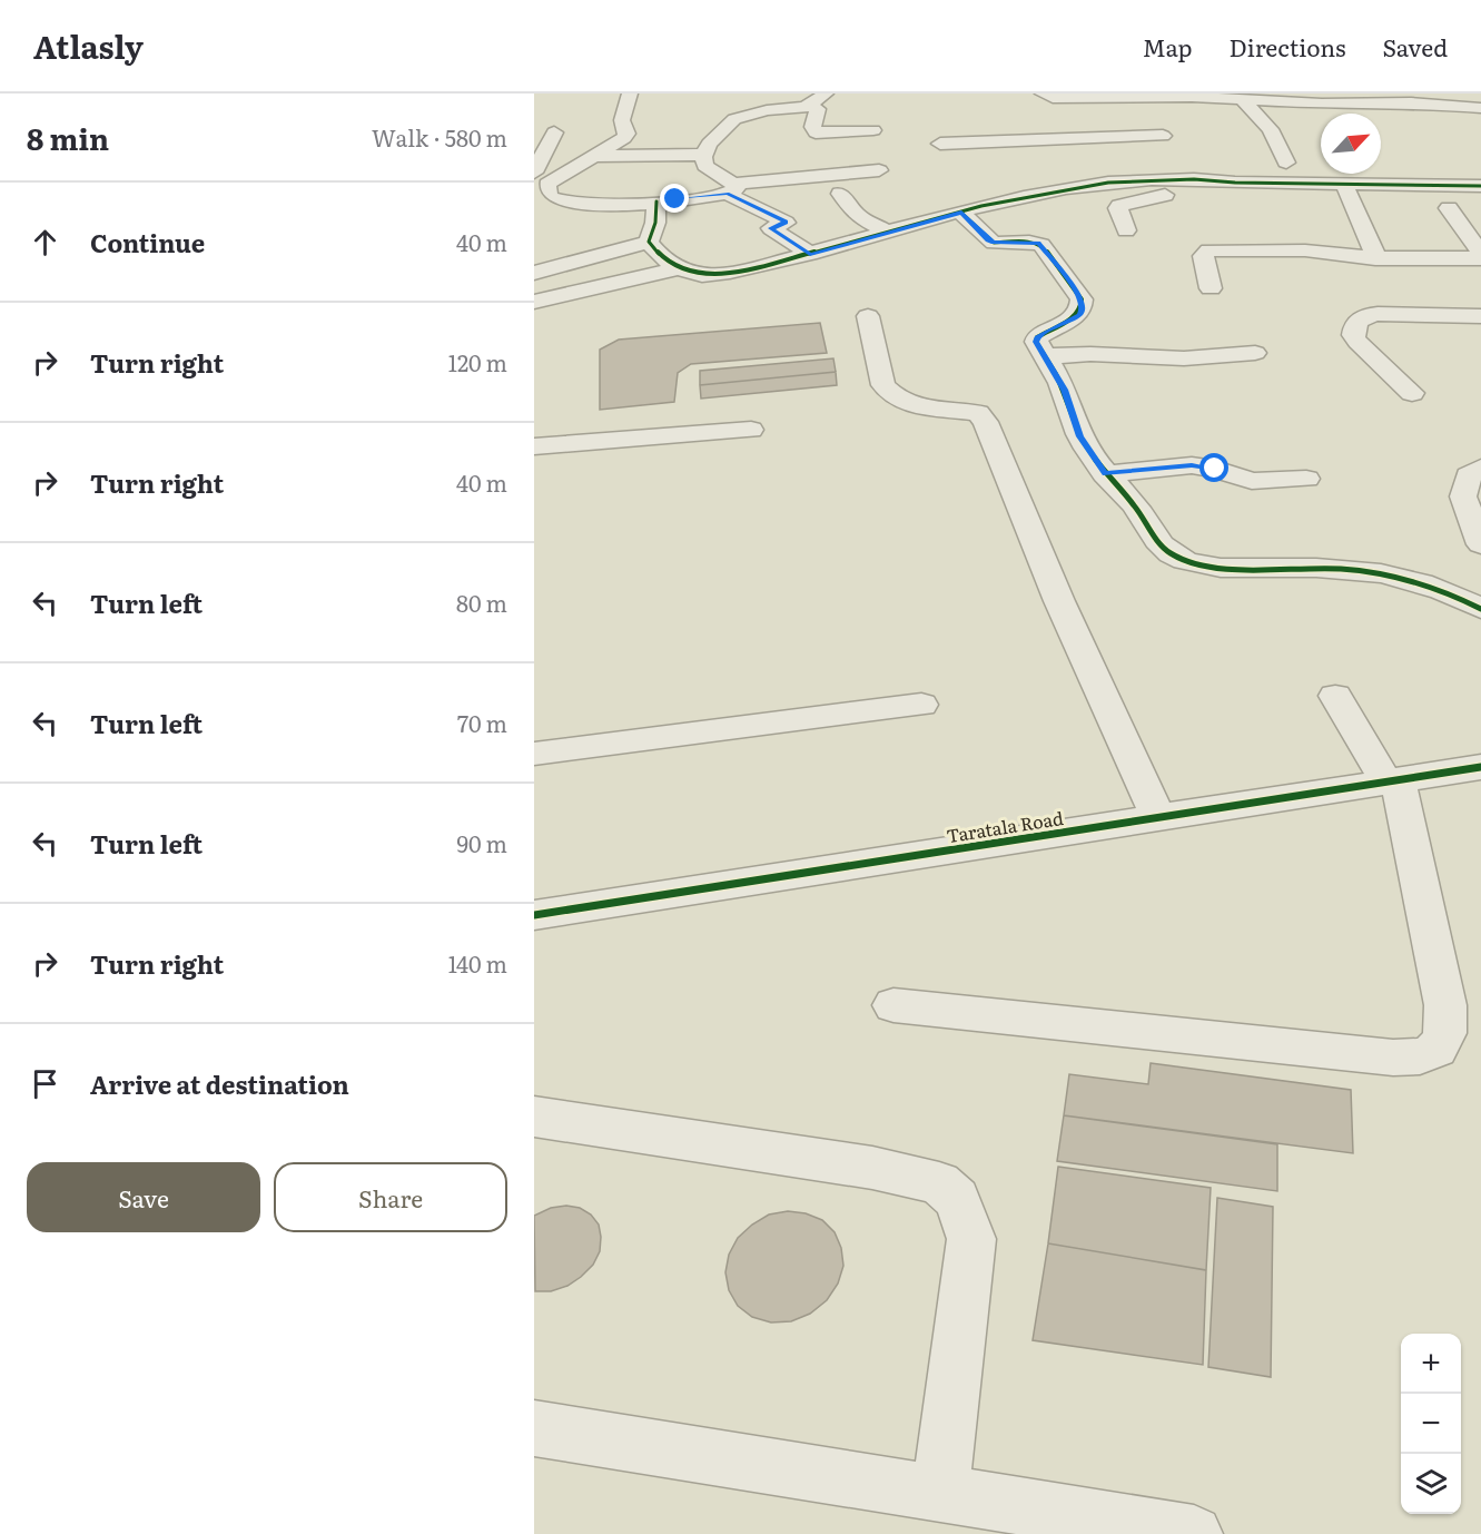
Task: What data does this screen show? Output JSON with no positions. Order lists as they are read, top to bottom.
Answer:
{
  "streets": {
    "street": ["Taratala Road"]
  },
  "north": "top right",
  "page": {
    "header": "Atlasly",
    "nav": ["Map", "Directions", "Saved"],
    "heading": ["8 min", "Walk · 580 m"],
    "list": [
      ["Continue", "40 m"],
      ["Turn right", "120 m"],
      ["Turn right", "40 m"],
      ["Turn left", "80 m"],
      ["Turn left", "70 m"],
      ["Turn left", "90 m"],
      ["Turn right", "140 m"],
      "Arrive at destination"
    ],
    "buttons": ["Save", "Share"],
    "map_buttons": ["+", "−"]
  }
}
